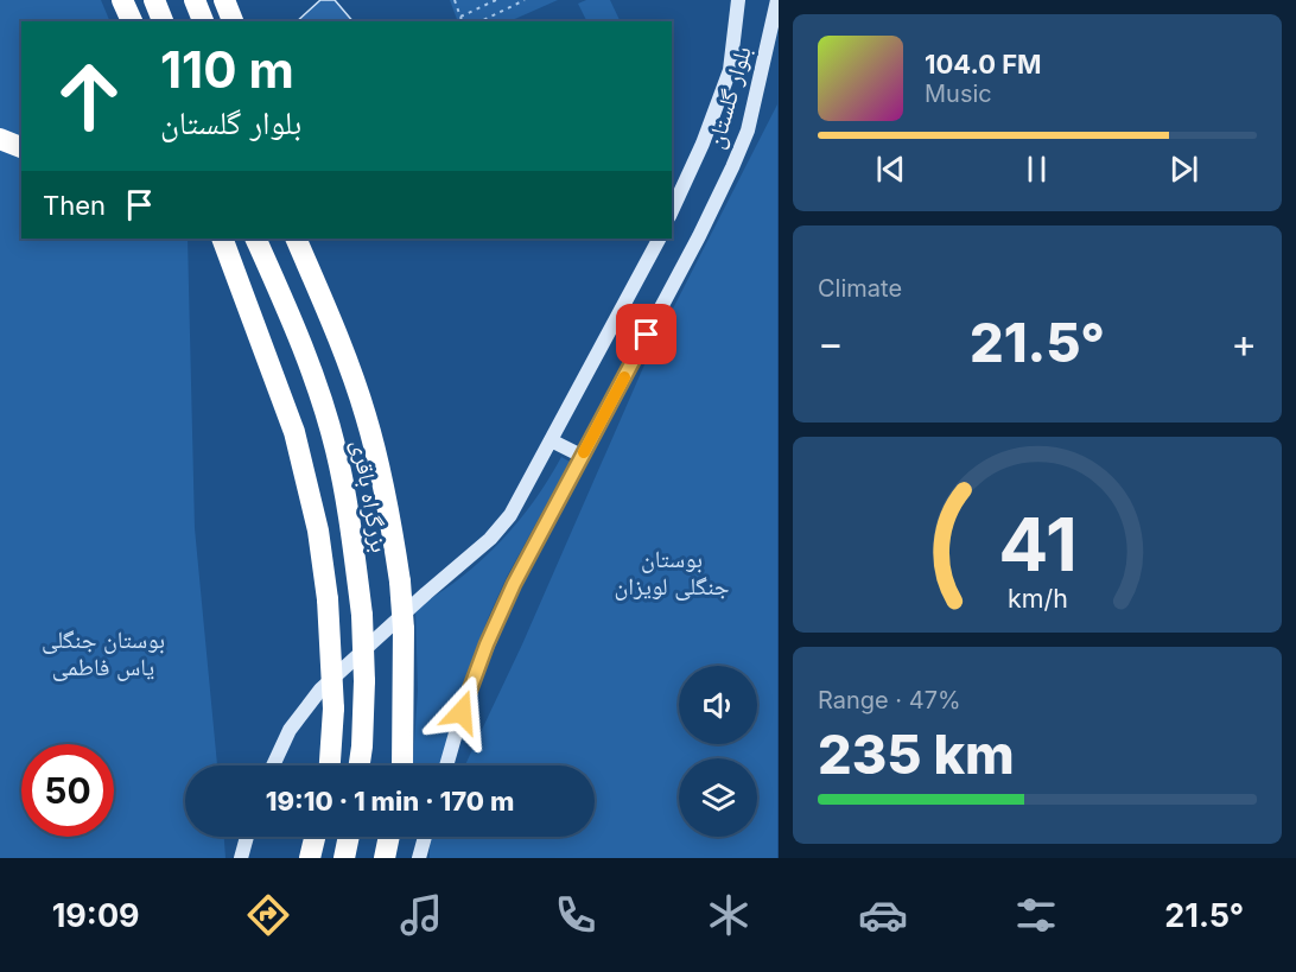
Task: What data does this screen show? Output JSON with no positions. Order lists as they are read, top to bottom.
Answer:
{
  "streets": {
    "highway": ["بزرگراه باقری"],
    "main road": ["بلوار گلستان"]
  },
  "parks": ["بوستان جنگلی لویزان", "بوستان جنگلی یاس فاطمی"],
  "page": {
    "turn": ["110 m", "بلوار گلستان"],
    "song": ["104.0 FM", "Music"],
    "then": "Then",
    "tile": [
      "Climate",
      ["Range · 47%", "235 km"]
    ],
    "heat": ["−", "21.5°", "+"],
    "limit": "50",
    "trip": "19:10 · 1 min · 170 m",
    "tabs": ["19:09", "21.5°"],
    "gauge": ["41", "km/h"]
  }
}
